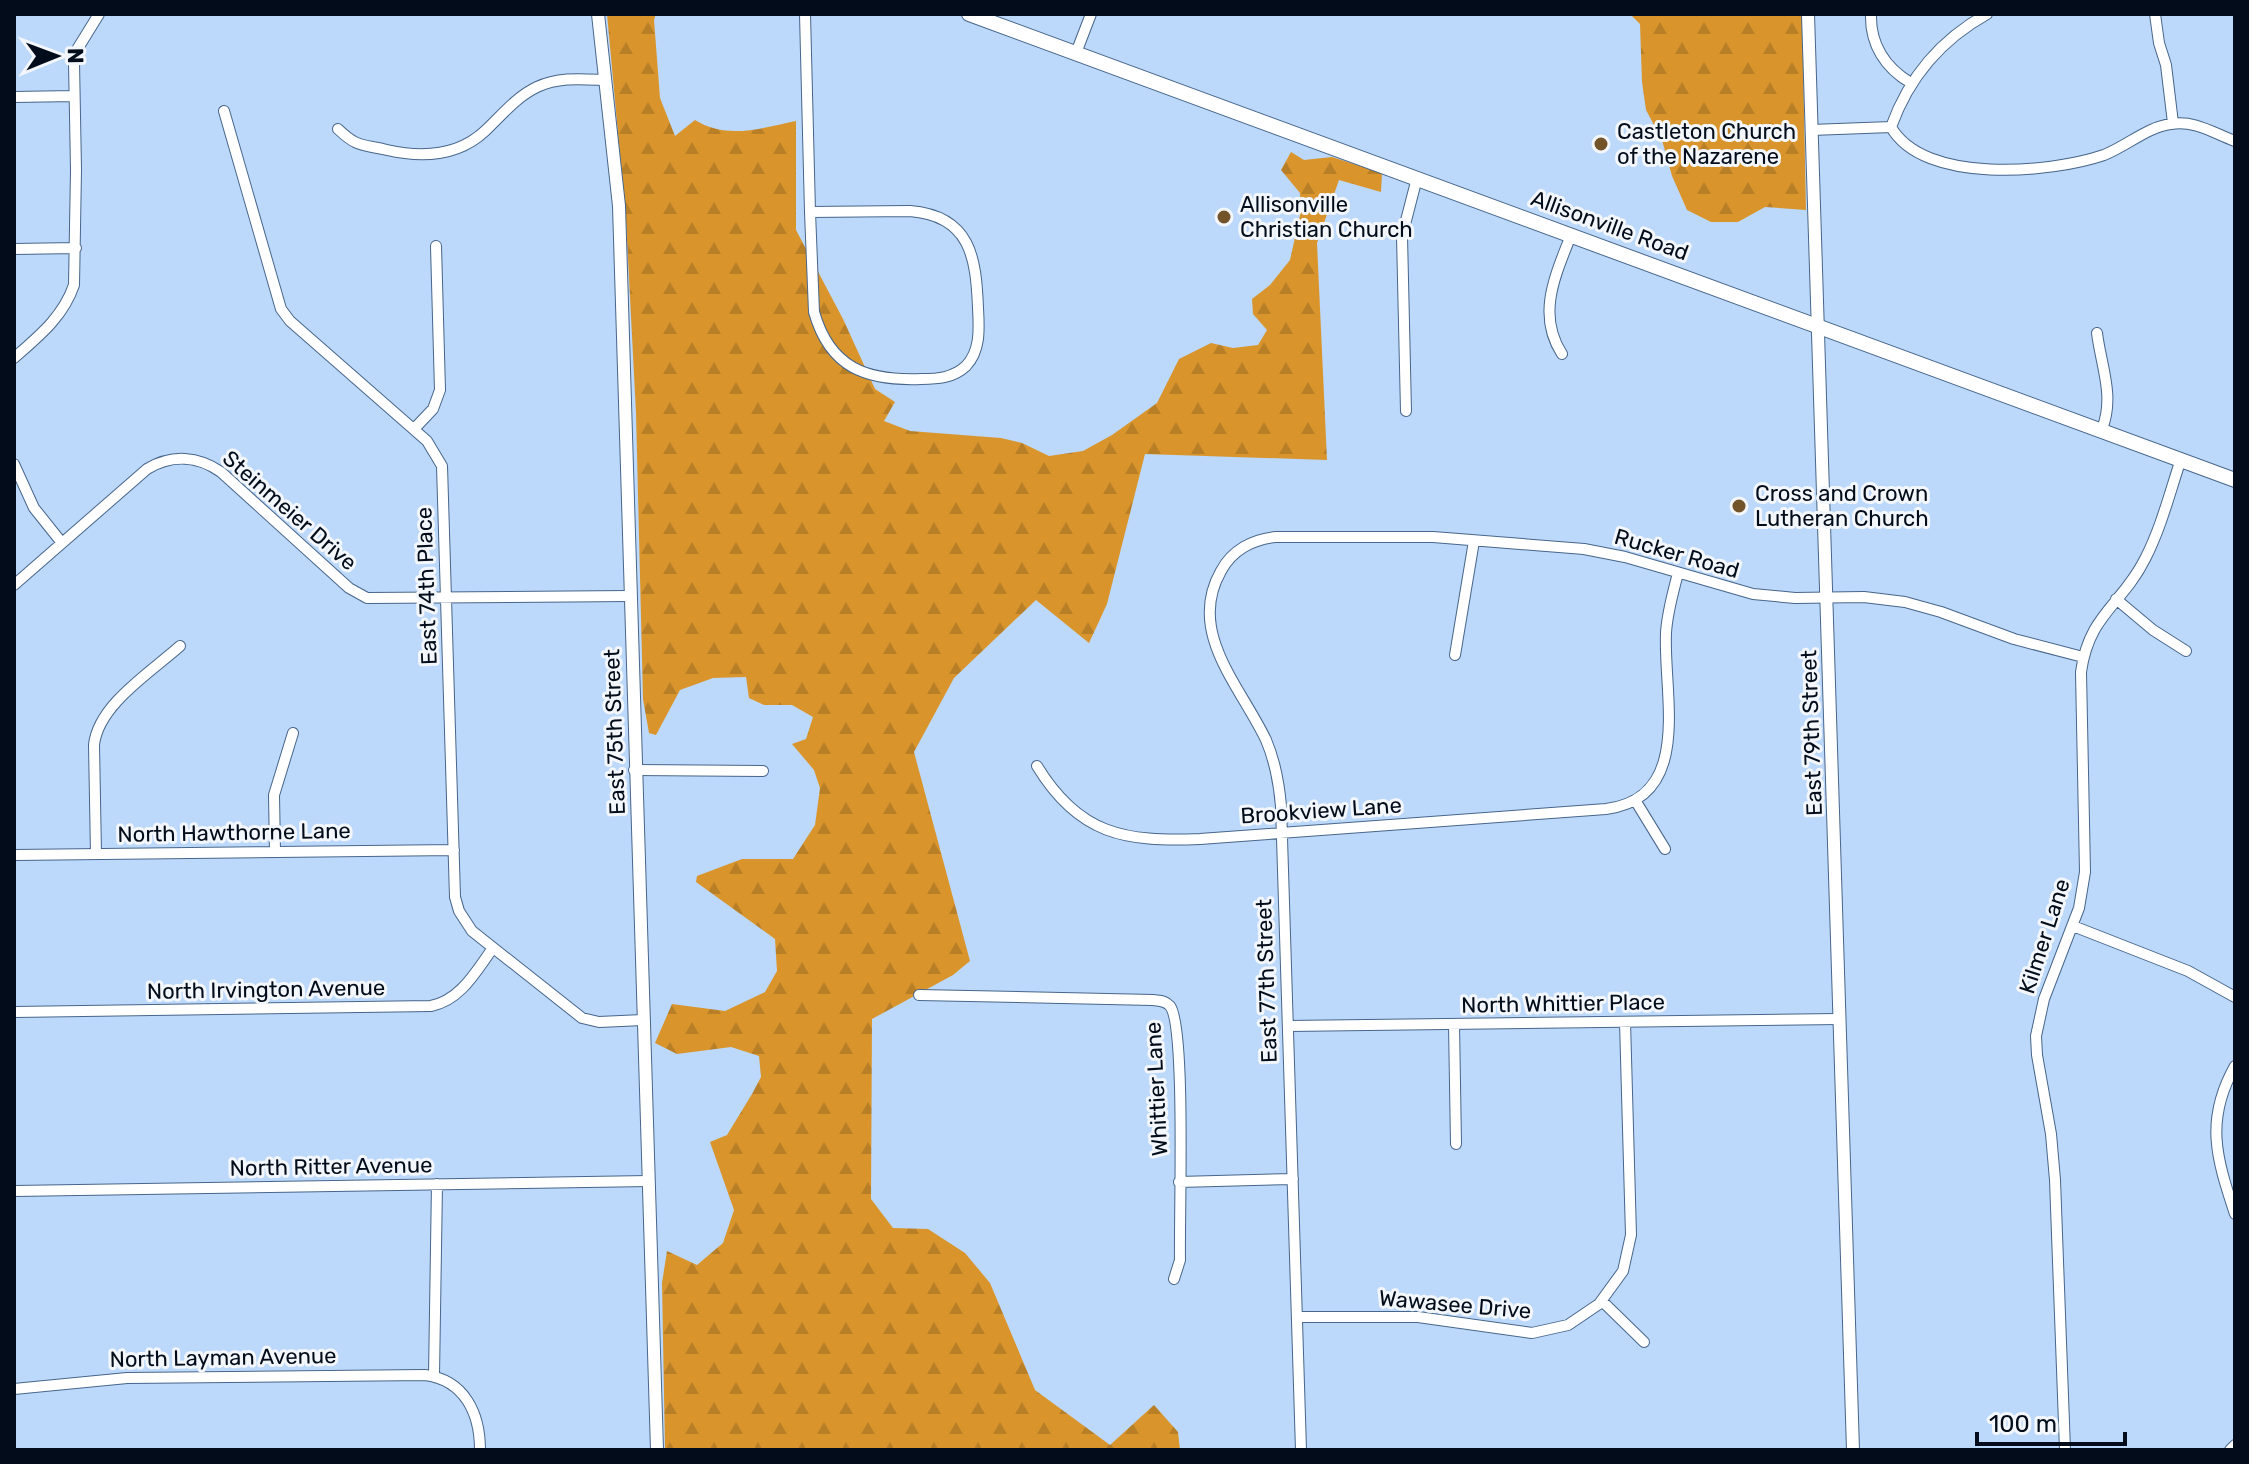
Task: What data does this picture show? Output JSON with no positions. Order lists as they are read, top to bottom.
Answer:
{
  "streets": {
    "main road": ["Allisonville Road"],
    "street": [
      "Steinmeier Drive",
      "Rucker Road",
      "East 74th Place",
      "East 75th Street",
      "East 79th Street",
      "Brookview Lane",
      "North Hawthorne Lane",
      "Kilmer Lane",
      "East 77th Street",
      "North Irvington Avenue",
      "North Whittier Place",
      "Whittier Lane",
      "North Ritter Avenue",
      "Wawasee Drive",
      "North Layman Avenue"
    ]
  },
  "crossings": [
    ["Allisonville Road", "East 79th Street"],
    ["Allisonville Road", "Kilmer Lane"],
    ["Steinmeier Drive", "East 74th Place"],
    ["Steinmeier Drive", "East 75th Street"],
    ["Rucker Road", "East 79th Street"],
    ["Rucker Road", "Kilmer Lane"],
    ["Rucker Road", "East 77th Street"],
    ["East 74th Place", "East 75th Street"],
    ["East 74th Place", "North Hawthorne Lane"],
    ["East 74th Place", "North Irvington Avenue"],
    ["East 75th Street", "North Ritter Avenue"],
    ["East 79th Street", "North Whittier Place"],
    ["Brookview Lane", "East 77th Street"],
    ["East 77th Street", "North Whittier Place"],
    ["East 77th Street", "Wawasee Drive"],
    ["North Whittier Place", "Wawasee Drive"]
  ],
  "places": ["Castleton Church of the Nazarene", "Allisonville Christian Church", "Cross and Crown Lutheran Church"],
  "scale_bar": "100 m",
  "north": "right"
}
